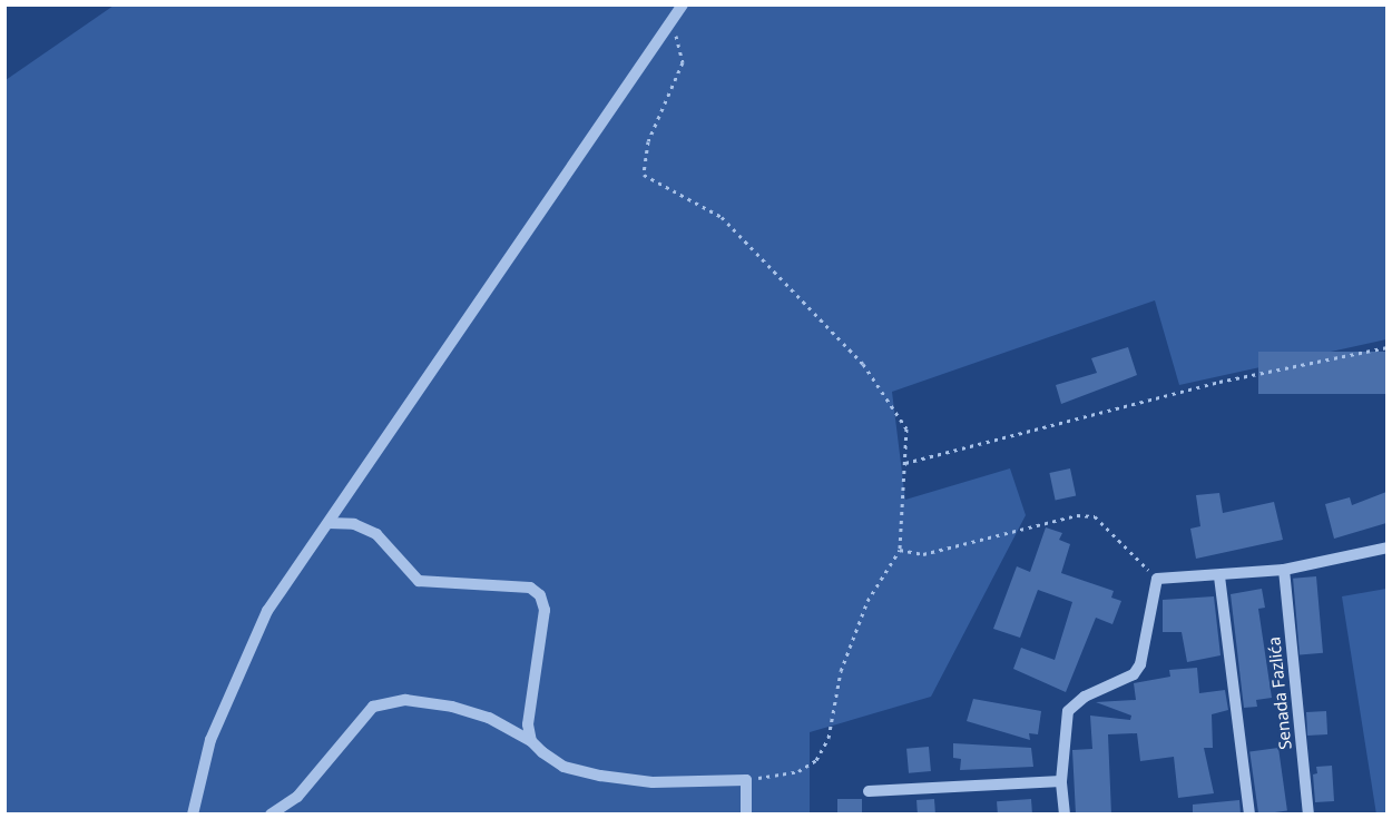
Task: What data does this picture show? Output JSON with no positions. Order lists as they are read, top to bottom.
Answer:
{
  "streets": {
    "street": ["Senada Fazlića"]
  }
}
